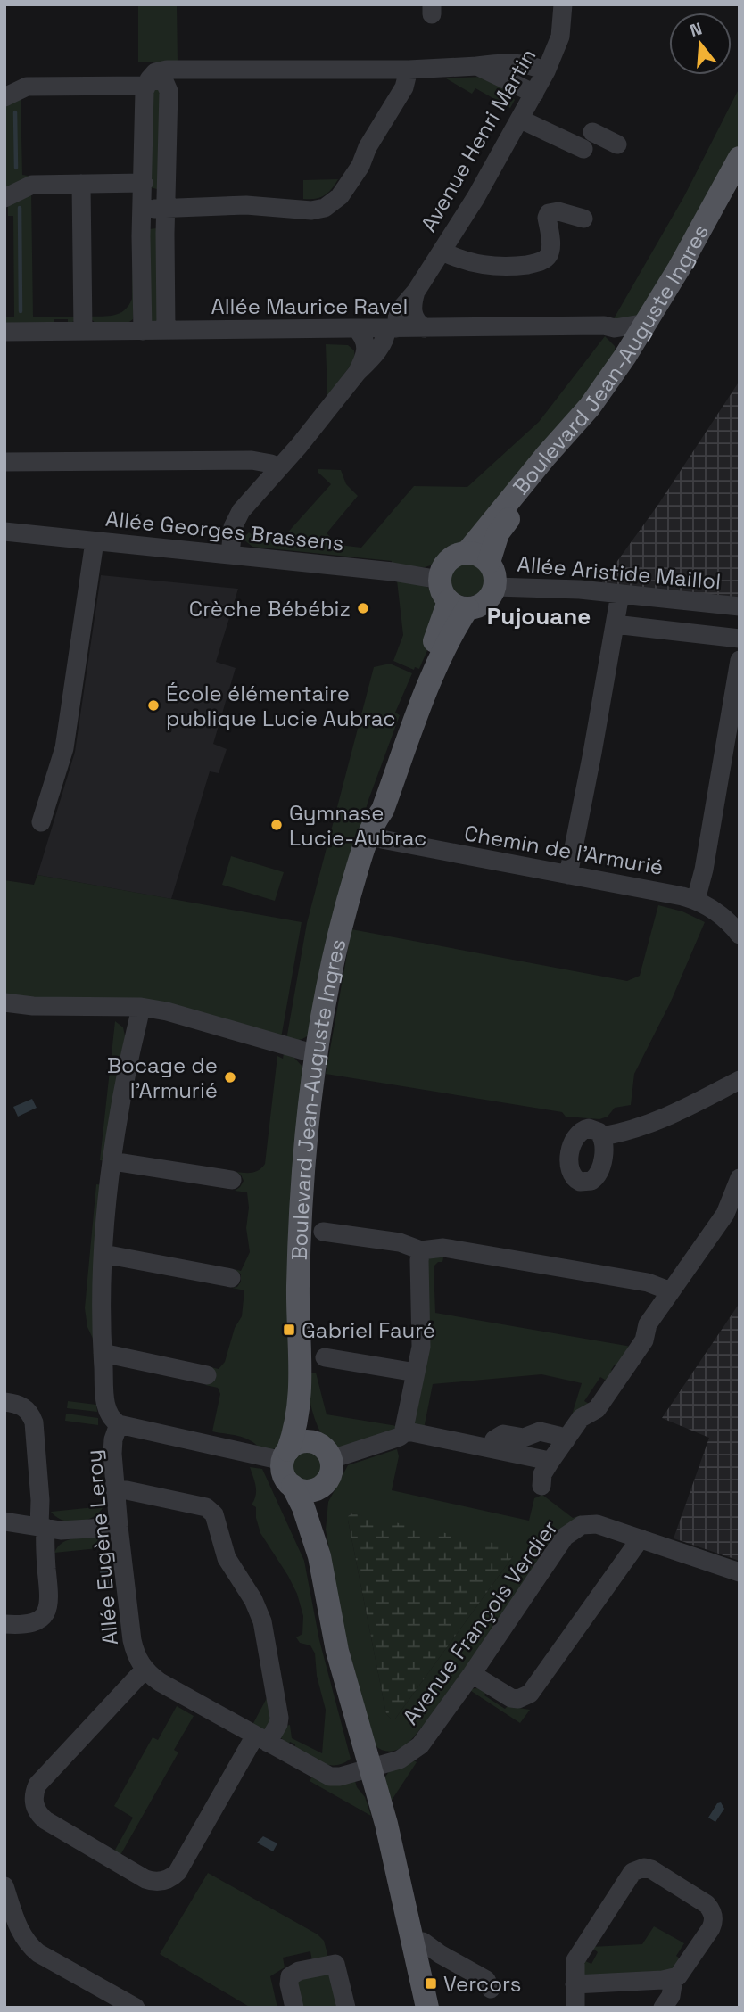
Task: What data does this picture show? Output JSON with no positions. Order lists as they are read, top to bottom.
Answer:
{
  "streets": {
    "main road": ["Boulevard Jean-Auguste Ingres"],
    "street": [
      "Avenue Henri Martin",
      "Allée Maurice Ravel",
      "Allée Georges Brassens",
      "Allée Aristide Maillol",
      "Chemin de l'Armurié",
      "Allée Eugène Leroy",
      "Avenue François Verdier"
    ]
  },
  "crossings": [
    ["Avenue Henri Martin", "Allée Maurice Ravel"],
    ["Avenue Henri Martin", "Allée Georges Brassens"],
    ["Allée Maurice Ravel", "Boulevard Jean-Auguste Ingres"],
    ["Boulevard Jean-Auguste Ingres", "Allée Georges Brassens"],
    ["Boulevard Jean-Auguste Ingres", "Allée Aristide Maillol"],
    ["Boulevard Jean-Auguste Ingres", "Chemin de l'Armurié"],
    ["Allée Georges Brassens", "Allée Aristide Maillol"]
  ],
  "districts": ["Pujouane"],
  "places": {
    "other": [
      "Crèche Bébébiz",
      "École élémentaire publique Lucie Aubrac",
      "Gymnase Lucie-Aubrac",
      "Bocage de l'Armurié"
    ],
    "transit": ["Gabriel Fauré", "Vercors"]
  },
  "north": "top"
}
